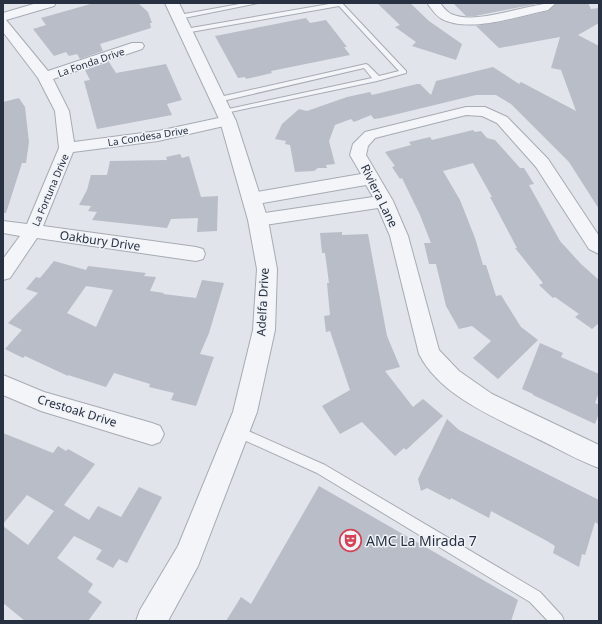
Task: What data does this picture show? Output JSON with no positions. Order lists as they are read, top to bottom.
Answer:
{
  "streets": {
    "street": [
      "La Fonda Drive",
      "La Condesa Drive",
      "La Fortuna Drive",
      "Riviera Lane",
      "Oakbury Drive",
      "Adelfa Drive",
      "Crestoak Drive"
    ]
  },
  "crossings": [
    ["La Fonda Drive", "La Fortuna Drive"],
    ["La Condesa Drive", "La Fortuna Drive"],
    ["La Condesa Drive", "Adelfa Drive"],
    ["La Fortuna Drive", "Oakbury Drive"]
  ],
  "places": {
    "theatre": ["AMC La Mirada 7"]
  }
}
